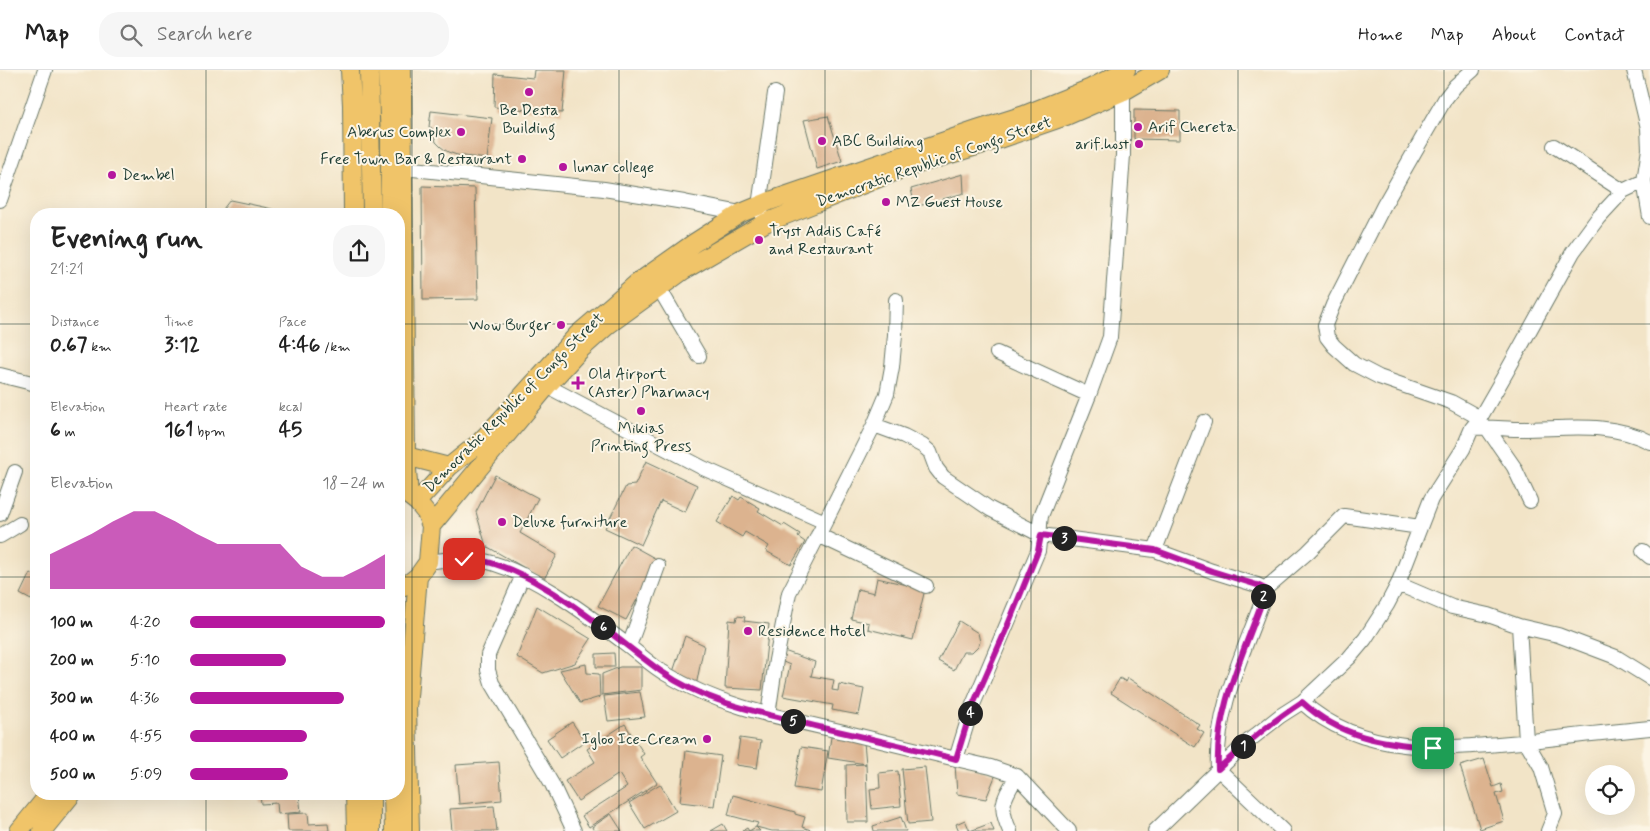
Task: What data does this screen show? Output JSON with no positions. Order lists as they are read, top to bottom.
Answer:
{
  "streets": {
    "main road": ["Democratic Republic of Congo Street"]
  },
  "places": {
    "other": [
      "Be Desta Building",
      "Arif Chereta",
      "Aberus Complex",
      "ABC Building",
      "arif.host",
      "Free Town Bar & Restaurant",
      "lunar college",
      "Dembel",
      "MZ Guest House",
      "Tryst Addis Café and Restaurant",
      "Wow Burger",
      "Mikias Printing Press",
      "Deluxe furniture",
      "Residence Hotel",
      "Igloo Ice-Cream"
    ],
    "health": ["Old Airport (Aster) Pharmacy"]
  },
  "page": {
    "header": "Map",
    "search": "Search here",
    "nav": [
      "Home",
      "Map",
      "About",
      "Contact"
    ],
    "heading": ["Evening run", "21:21"],
    "stats": [
      ["Distance", "0.67 km"],
      ["Time", "3:12"],
      ["Pace", "4:46 /km"],
      ["Elevation", "6 m"],
      ["Heart rate", "161 bpm"],
      ["kcal", "45"]
    ],
    "chart": ["Elevation", "18–24 m"],
    "pins": [
      "3",
      "2",
      "6",
      "4",
      "5",
      "1"
    ],
    "list": [
      {
        "name": "100 m",
        "note": "4:20"
      },
      {
        "name": "200 m",
        "note": "5:10"
      },
      {
        "name": "300 m",
        "note": "4:36"
      },
      {
        "name": "400 m",
        "note": "4:55"
      },
      {
        "name": "500 m",
        "note": "5:09"
      }
    ]
  }
}
